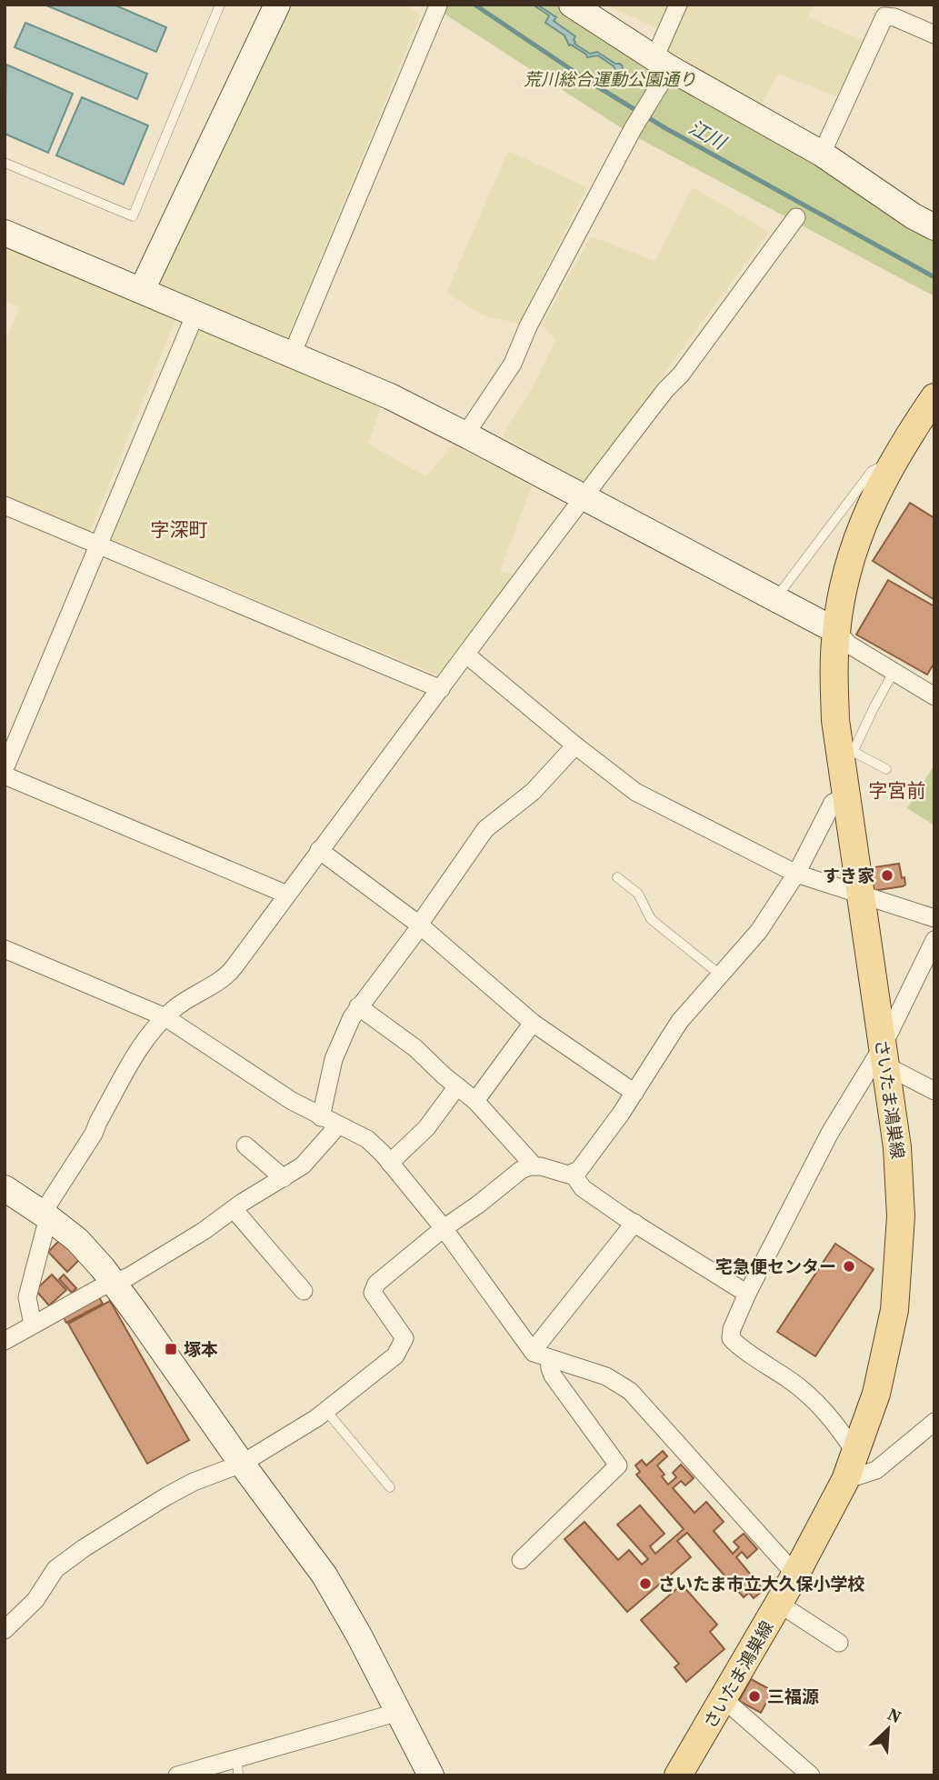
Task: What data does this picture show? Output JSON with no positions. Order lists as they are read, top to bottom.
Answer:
{
  "streets": {
    "main road": ["さいたま鴻巣線"]
  },
  "districts": ["字深町", "字宮前"],
  "water": ["江川"],
  "parks": ["荒川総合運動公園通り"],
  "places": {
    "other": [
      "すき家",
      "宅急便センター",
      "さいたま市立大久保小学校",
      "三福源"
    ],
    "transit": ["塚本"]
  },
  "north": "top right"
}
